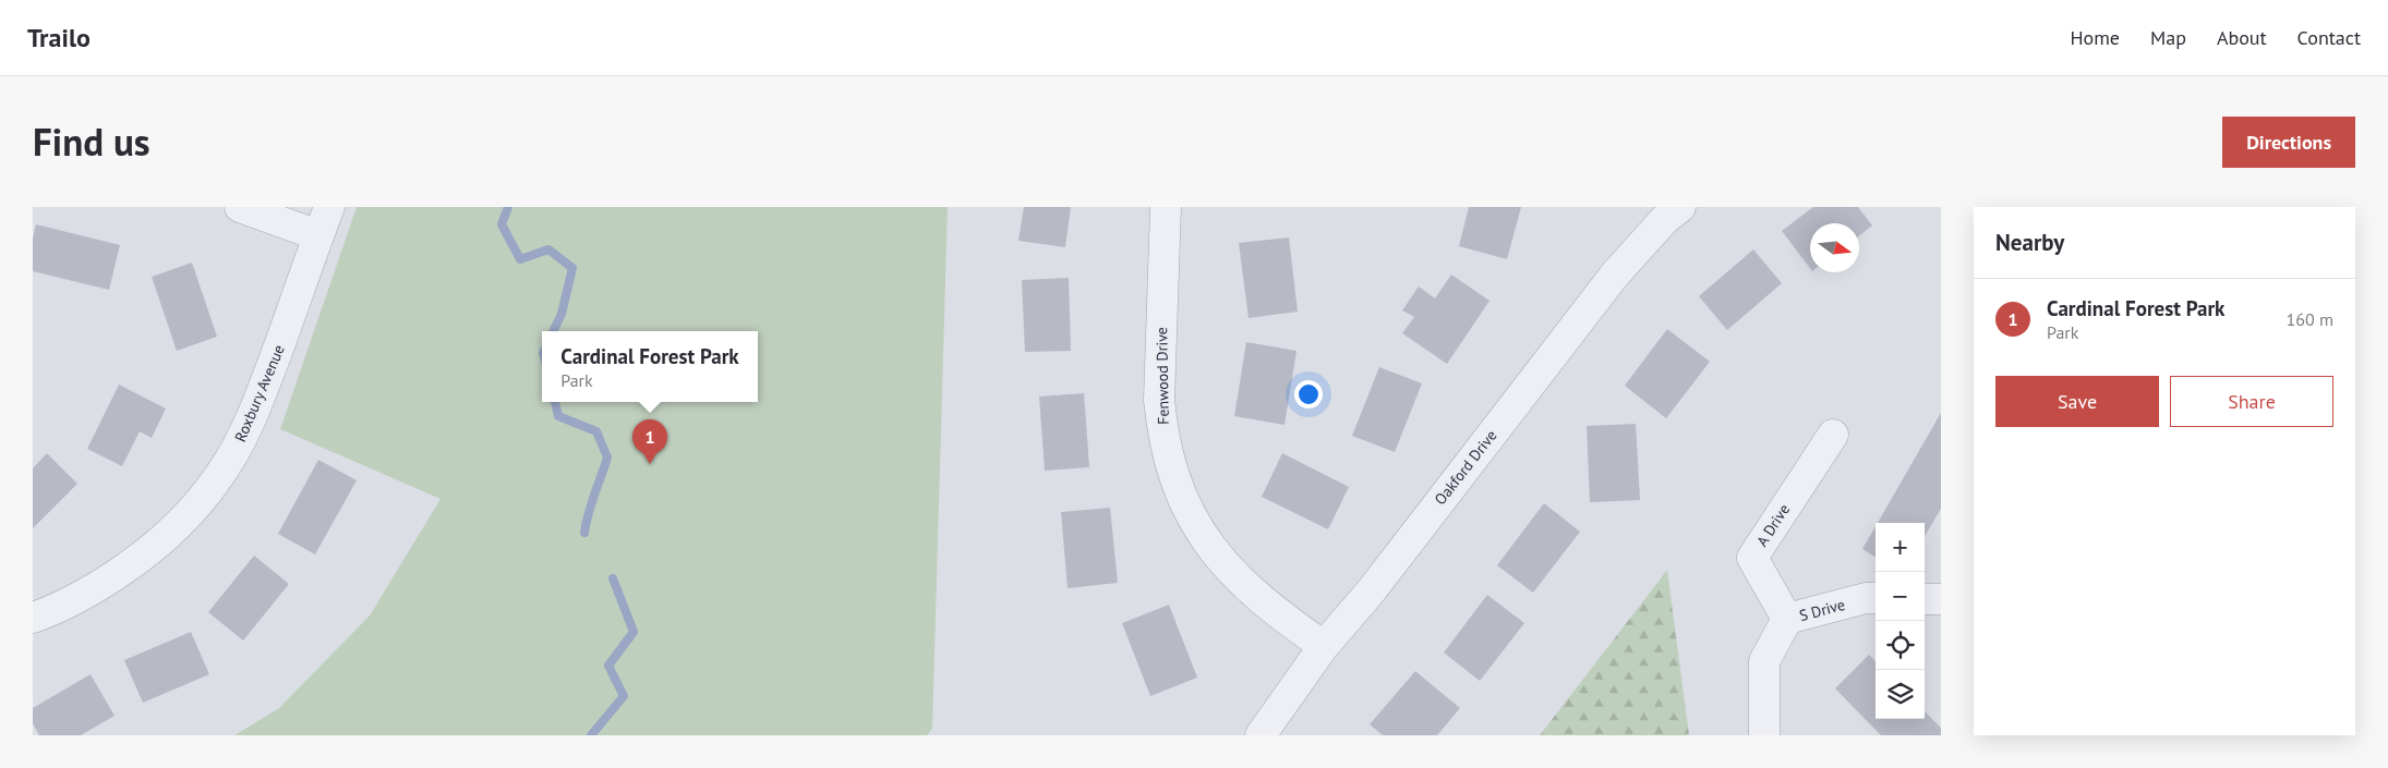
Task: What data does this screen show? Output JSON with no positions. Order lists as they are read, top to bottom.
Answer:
{
  "streets": {
    "street": [
      "Fenwood Drive",
      "Roxbury Avenue",
      "Oakford Drive",
      "A Drive",
      "S Drive"
    ]
  },
  "crossings": [
    ["Fenwood Drive", "Oakford Drive"],
    ["A Drive", "S Drive"]
  ],
  "north": "right",
  "page": {
    "header": "Trailo",
    "nav": [
      "Home",
      "Map",
      "About",
      "Contact"
    ],
    "title": "Find us",
    "buttons": [
      "Directions",
      ["Save", "Share"]
    ],
    "heading": "Nearby",
    "list": [
      {
        "mark": "1",
        "name": "Cardinal Forest Park",
        "note": "Park",
        "value": "160 m"
      }
    ],
    "popup": ["Cardinal Forest Park", "Park"],
    "pins": "1",
    "map_buttons": ["+", "−"]
  }
}
